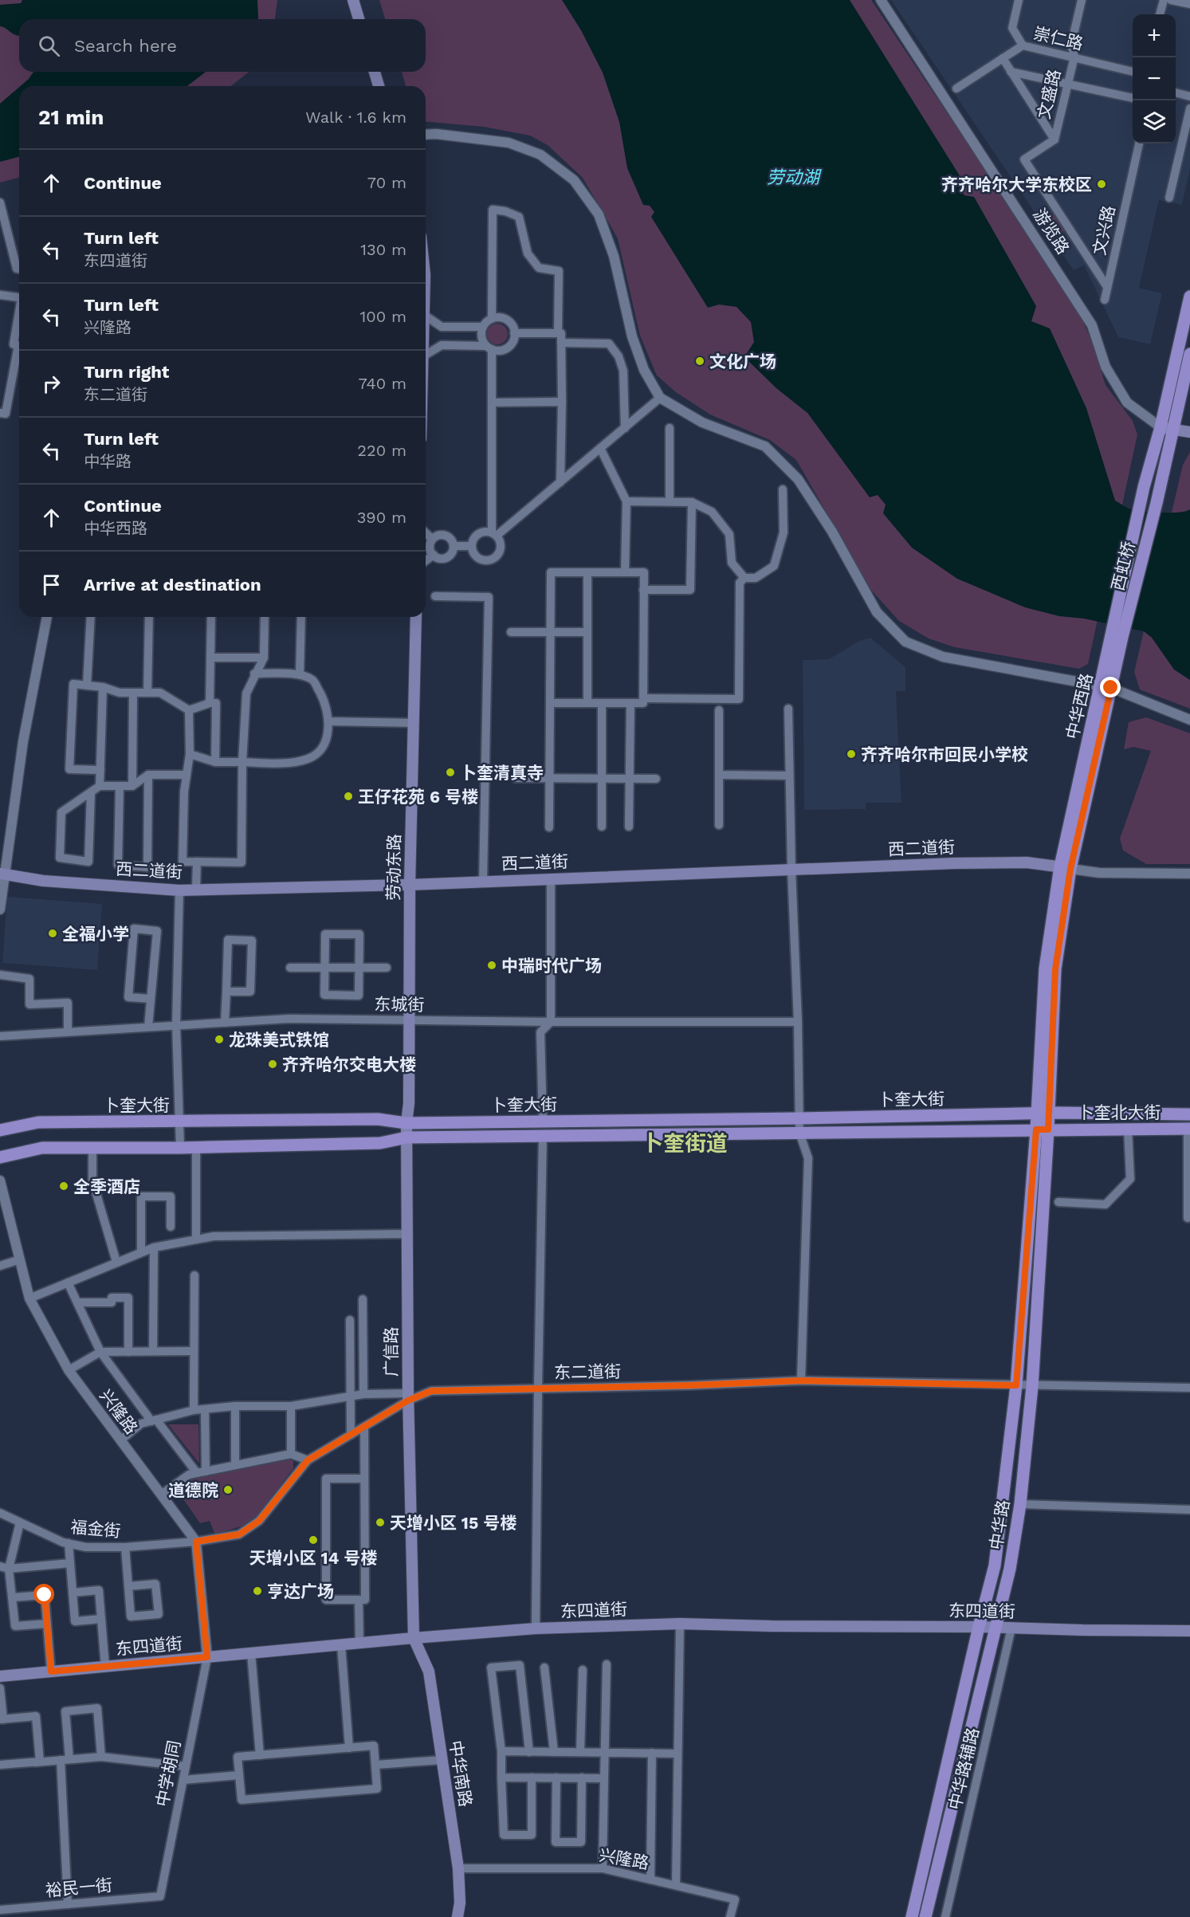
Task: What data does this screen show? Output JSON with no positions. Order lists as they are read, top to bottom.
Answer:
{
  "streets": {
    "main road": [
      "游览路",
      "西虹桥",
      "中华西路",
      "西二道街",
      "劳动东路",
      "卜奎大街",
      "卜奎北大街",
      "广信路",
      "中华路",
      "东四道街",
      "中华南路"
    ],
    "street": [
      "崇仁路",
      "文盛路",
      "文兴路",
      "东城街",
      "东二道街",
      "兴隆路",
      "福金街",
      "中华路辅路",
      "中学胡同",
      "裕民一街"
    ]
  },
  "crossings": [
    ["崇仁路", "文盛路"],
    ["游览路", "西虹桥"],
    ["游览路", "中华西路"],
    ["西虹桥", "中华西路"],
    ["中华西路", "西二道街"],
    ["中华西路", "卜奎大街"],
    ["中华西路", "卜奎北大街"],
    ["中华西路", "中华路"],
    ["西二道街", "劳动东路"],
    ["劳动东路", "东城街"],
    ["劳动东路", "卜奎大街"],
    ["劳动东路", "广信路"],
    ["卜奎大街", "卜奎北大街"],
    ["卜奎大街", "广信路"],
    ["卜奎大街", "中华路"],
    ["卜奎北大街", "中华路"],
    ["广信路", "东二道街"],
    ["广信路", "东四道街"],
    ["广信路", "中华南路"],
    ["东二道街", "兴隆路"],
    ["东二道街", "中华路"],
    ["东二道街", "福金街"],
    ["兴隆路", "福金街"],
    ["兴隆路", "中华南路"],
    ["中华路", "东四道街"],
    ["东四道街", "中华路辅路"],
    ["东四道街", "中学胡同"],
    ["东四道街", "中华南路"],
    ["中学胡同", "裕民一街"]
  ],
  "districts": ["卜奎街道"],
  "water": ["劳动湖"],
  "places": [
    "齐齐哈尔大学东校区",
    "文化广场",
    "齐齐哈尔市回民小学校",
    "卜奎清真寺",
    "王仔花苑 6 号楼",
    "全福小学",
    "中瑞时代广场",
    "龙珠美式铁馆",
    "齐齐哈尔交电大楼",
    "全季酒店",
    "道德院",
    "天增小区 15 号楼",
    "天增小区 14 号楼",
    "亨达广场"
  ],
  "page": {
    "map_buttons": ["+", "−"],
    "search": "Search here",
    "heading": ["21 min", "Walk · 1.6 km"],
    "list": [
      ["Continue", "70 m"],
      ["Turn left", "东四道街", "130 m"],
      ["Turn left", "兴隆路", "100 m"],
      ["Turn right", "东二道街", "740 m"],
      ["Turn left", "中华路", "220 m"],
      ["Continue", "中华西路", "390 m"],
      "Arrive at destination"
    ]
  }
}
